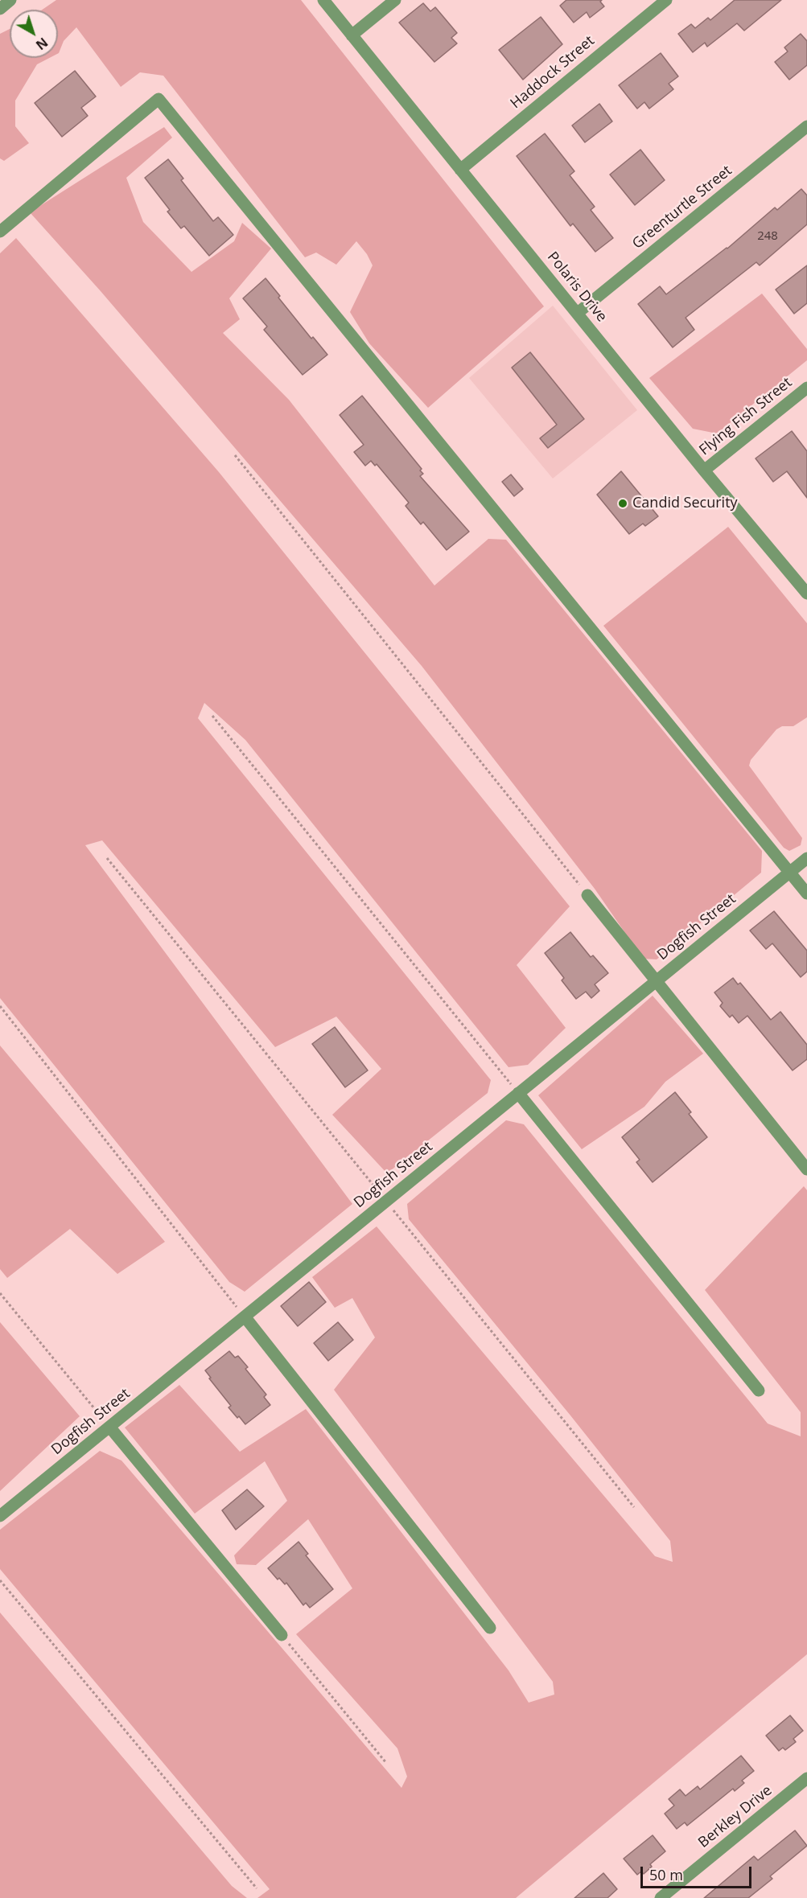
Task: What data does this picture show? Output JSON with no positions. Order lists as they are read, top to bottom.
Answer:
{
  "streets": {
    "street": [
      "Haddock Street",
      "Greenturtle Street",
      "Polaris Drive",
      "Flying Fish Street",
      "Dogfish Street",
      "Berkley Drive"
    ]
  },
  "crossings": [
    ["Haddock Street", "Polaris Drive"],
    ["Greenturtle Street", "Polaris Drive"],
    ["Polaris Drive", "Flying Fish Street"]
  ],
  "places": ["Candid Security"],
  "house_numbers": ["248"],
  "scale_bar": "50 m",
  "north": "bottom right"
}
